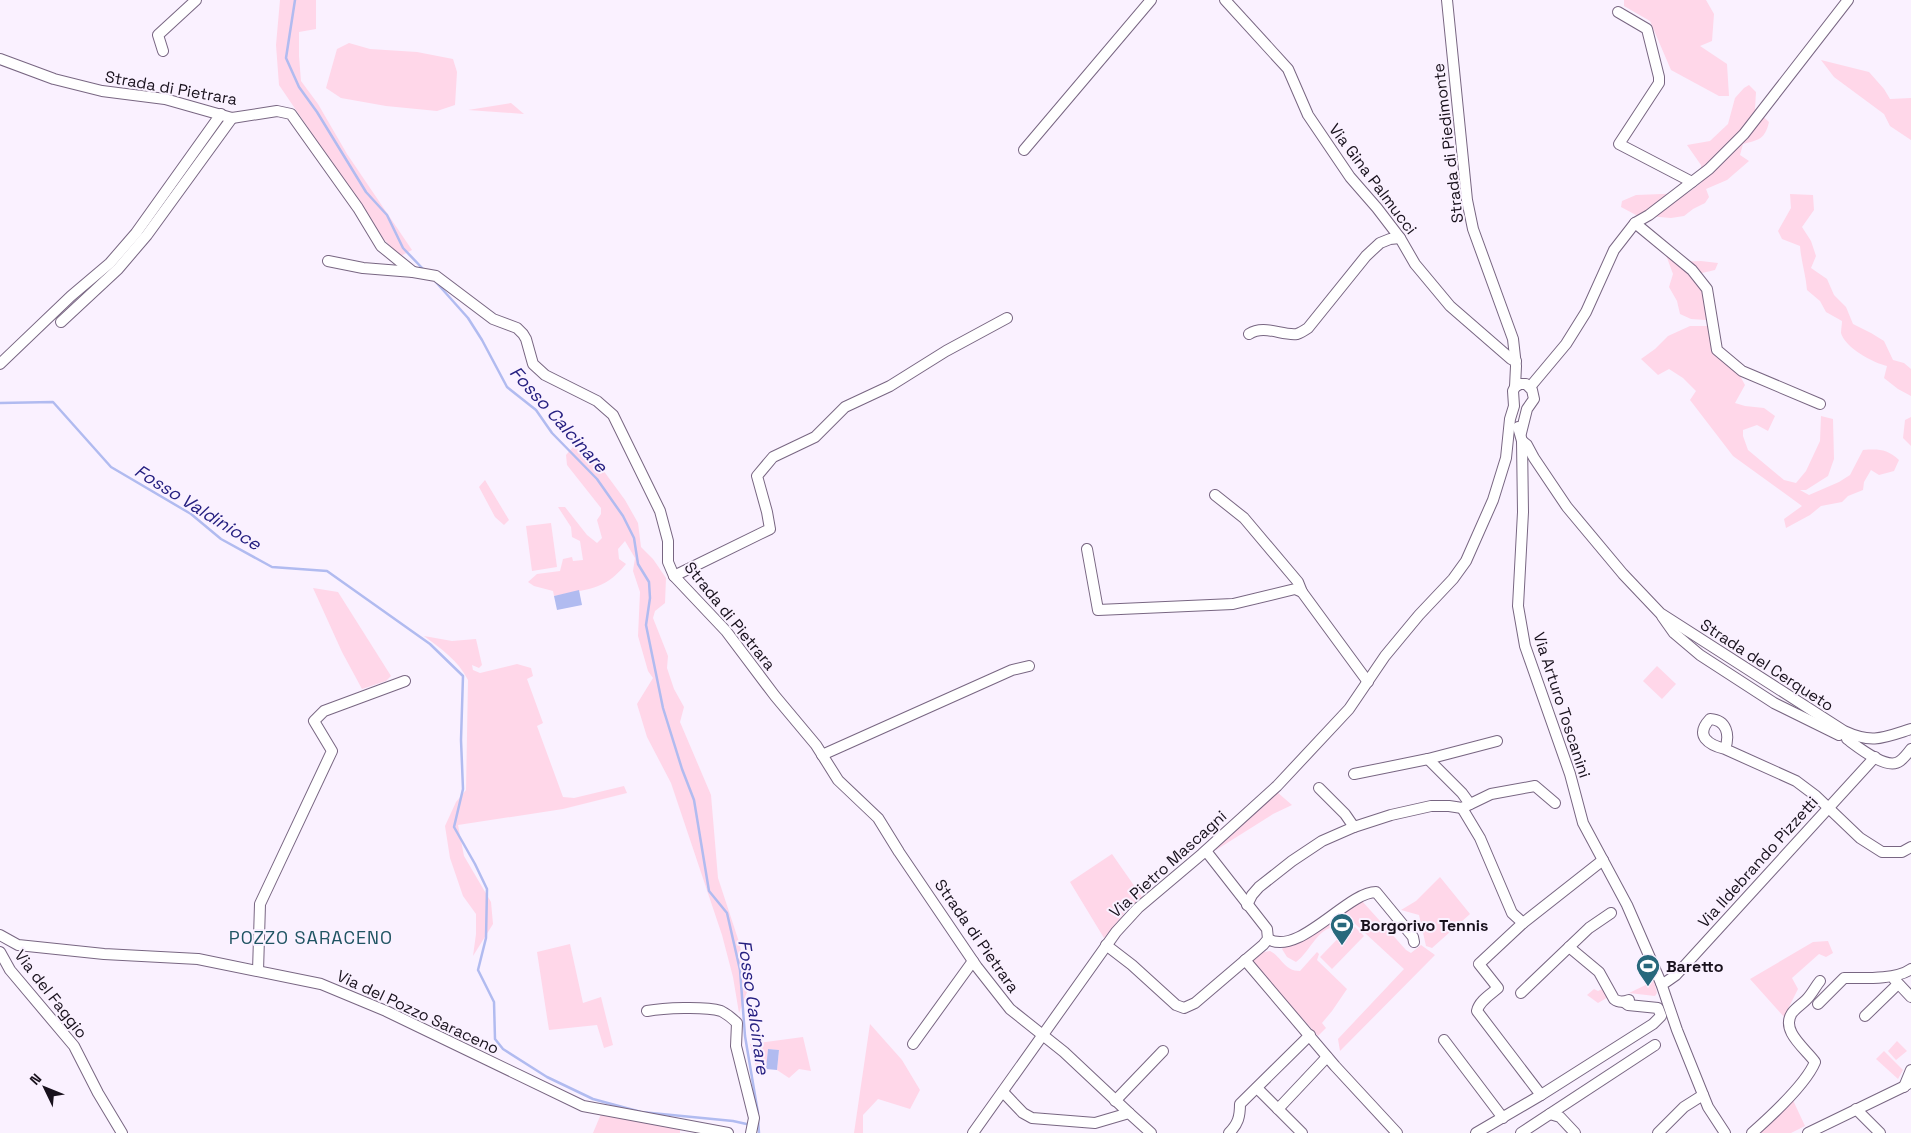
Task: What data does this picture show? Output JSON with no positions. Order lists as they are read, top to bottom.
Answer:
{
  "streets": {
    "street": [
      "Strada di Pietrara",
      "Strada di Piedimonte",
      "Via Gina Palmucci",
      "Strada del Cerqueto",
      "Via Arturo Toscanini",
      "Via Ildebrando Pizzetti",
      "Via Pietro Mascagni",
      "Via del Faggio",
      "Via del Pozzo Saraceno"
    ]
  },
  "crossings": [
    ["Strada di Pietrara", "Via Pietro Mascagni"],
    ["Strada di Piedimonte", "Via Gina Palmucci"],
    ["Strada di Piedimonte", "Via Arturo Toscanini"],
    ["Strada di Piedimonte", "Via Pietro Mascagni"],
    ["Strada del Cerqueto", "Via Arturo Toscanini"],
    ["Strada del Cerqueto", "Via Ildebrando Pizzetti"],
    ["Via Arturo Toscanini", "Via Ildebrando Pizzetti"],
    ["Via Arturo Toscanini", "Via Pietro Mascagni"]
  ],
  "districts": ["POZZO SARACENO"],
  "water": ["Fosso Calcinare", "Fosso Valdinioce"],
  "places": {
    "sports": ["Borgorivo Tennis", "Baretto"]
  },
  "north": "top left"
}
